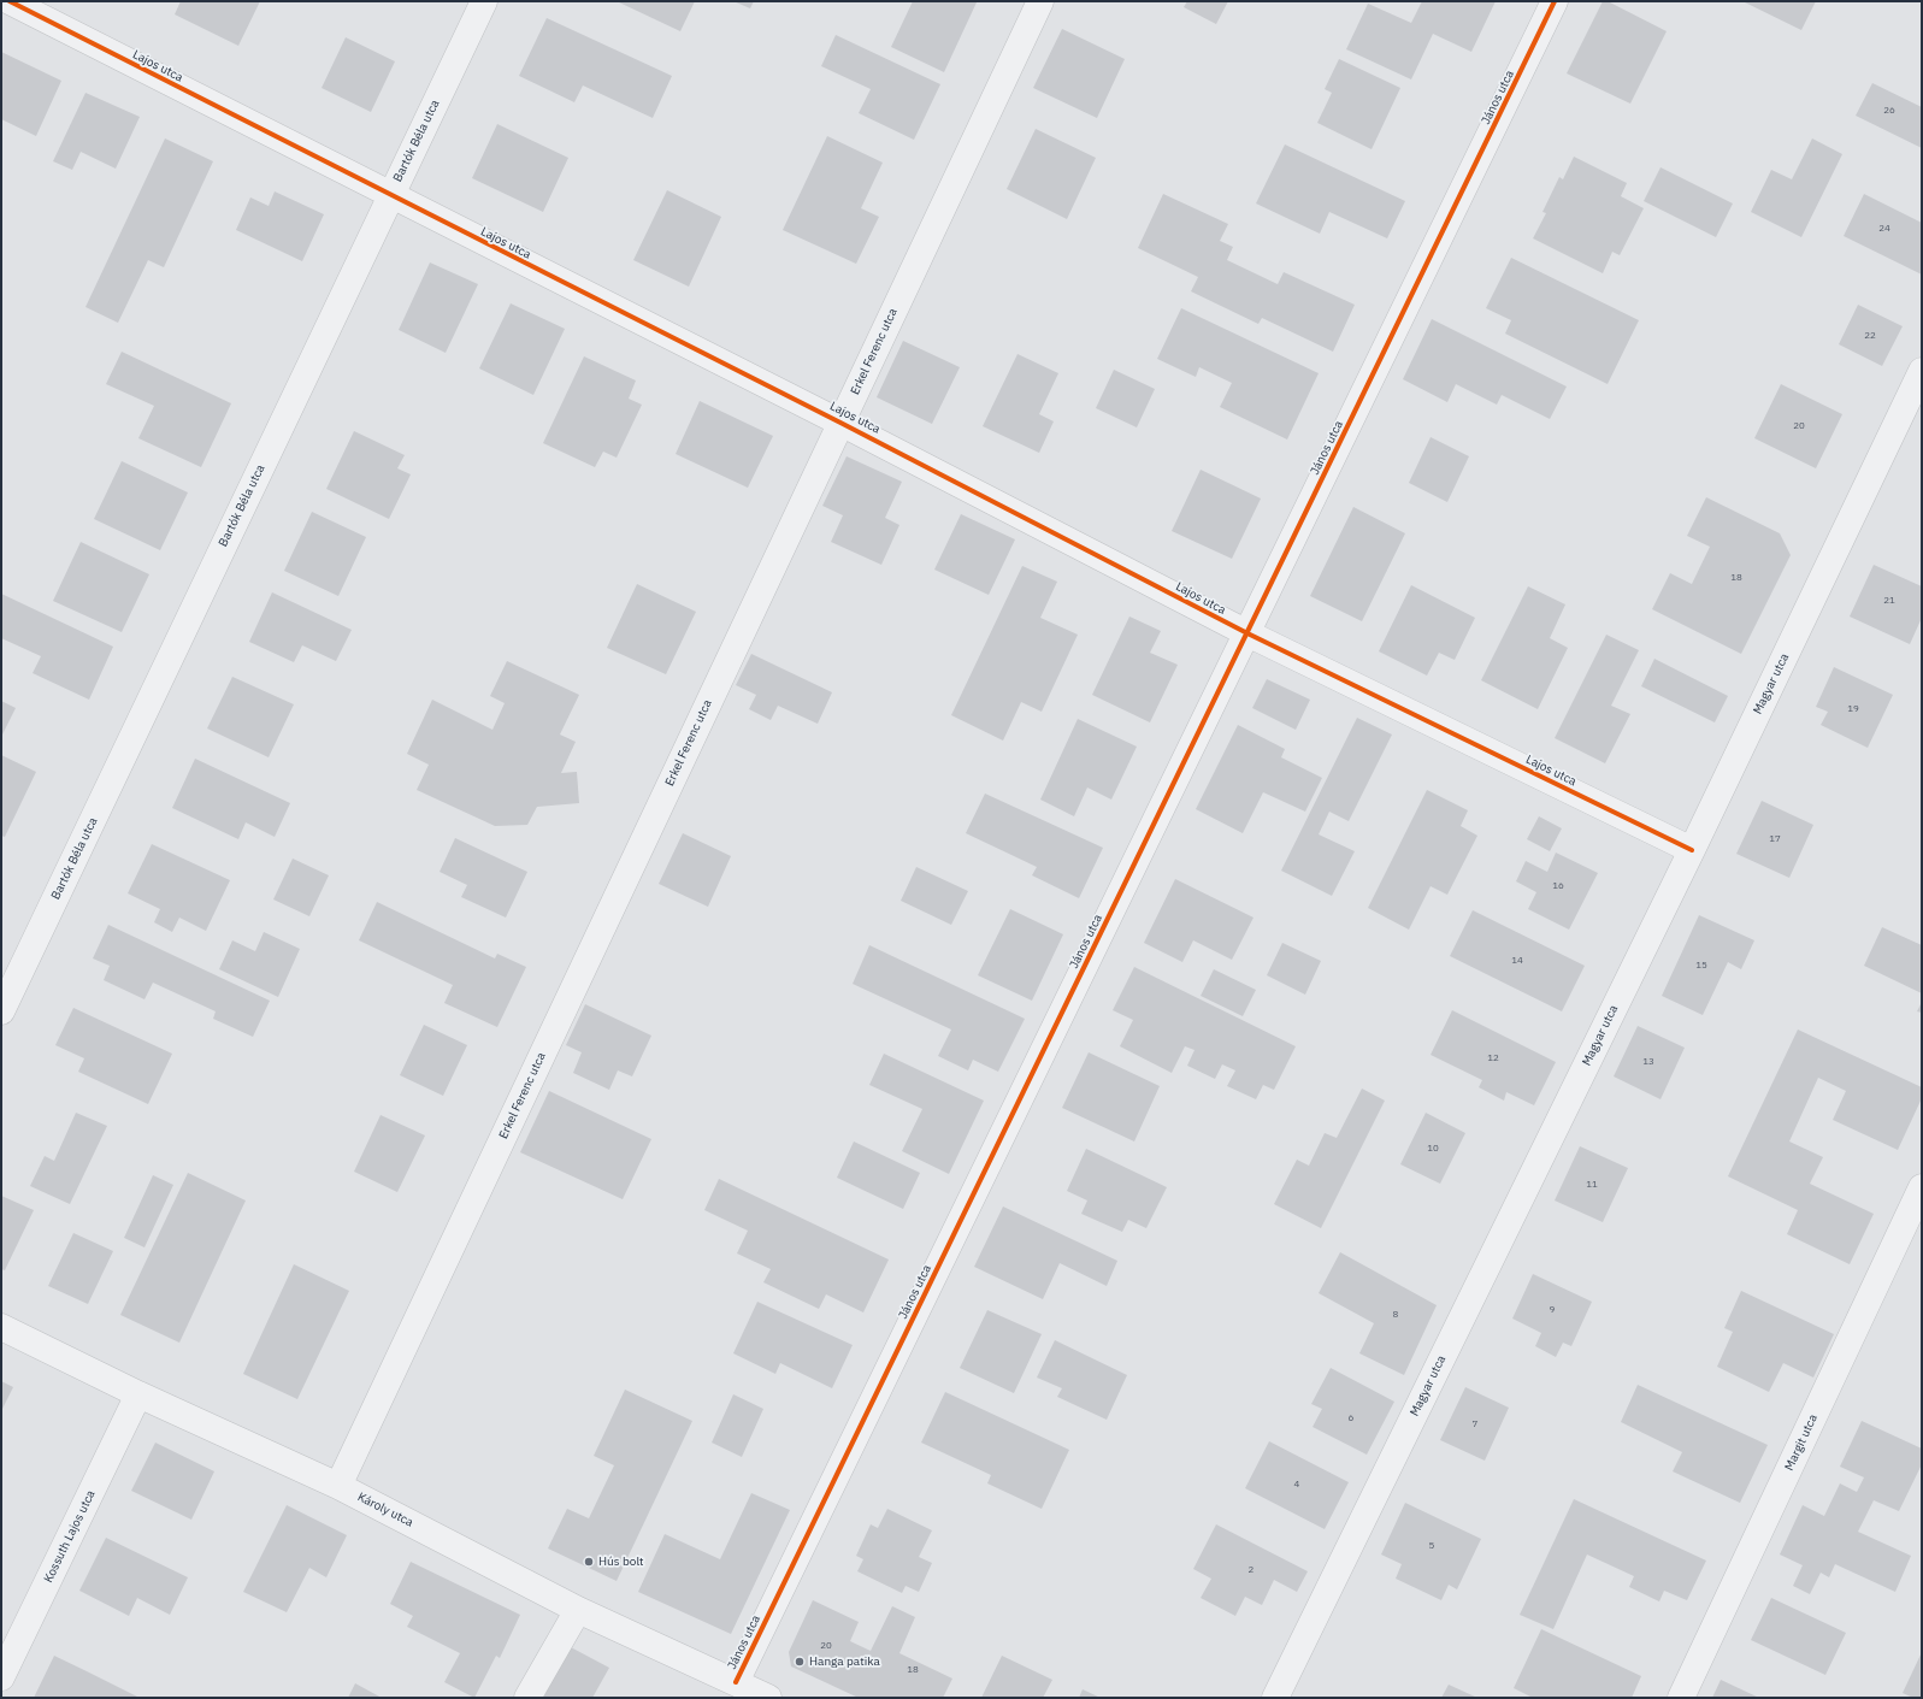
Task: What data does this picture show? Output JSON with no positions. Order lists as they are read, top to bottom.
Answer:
{
  "streets": {
    "street": [
      "Lajos utca",
      "János utca",
      "Bartók Béla utca",
      "Erkel Ferenc utca",
      "Magyar utca",
      "Margit utca",
      "Károly utca",
      "Kossuth Lajos utca"
    ]
  },
  "crossings": [
    ["Lajos utca", "János utca"],
    ["Lajos utca", "Bartók Béla utca"],
    ["Lajos utca", "Erkel Ferenc utca"],
    ["Lajos utca", "Magyar utca"],
    ["János utca", "Károly utca"],
    ["Erkel Ferenc utca", "Károly utca"],
    ["Károly utca", "Kossuth Lajos utca"]
  ],
  "places": ["Hús bolt", "Hanga patika"],
  "house_numbers": [
    "26",
    "24",
    "22",
    "20",
    "18",
    "21",
    "19",
    "17",
    "16",
    "14",
    "15",
    "12",
    "13",
    "10",
    "11",
    "9",
    "8",
    "6",
    "7",
    "4",
    "5",
    "2",
    "20",
    "18"
  ]
}
